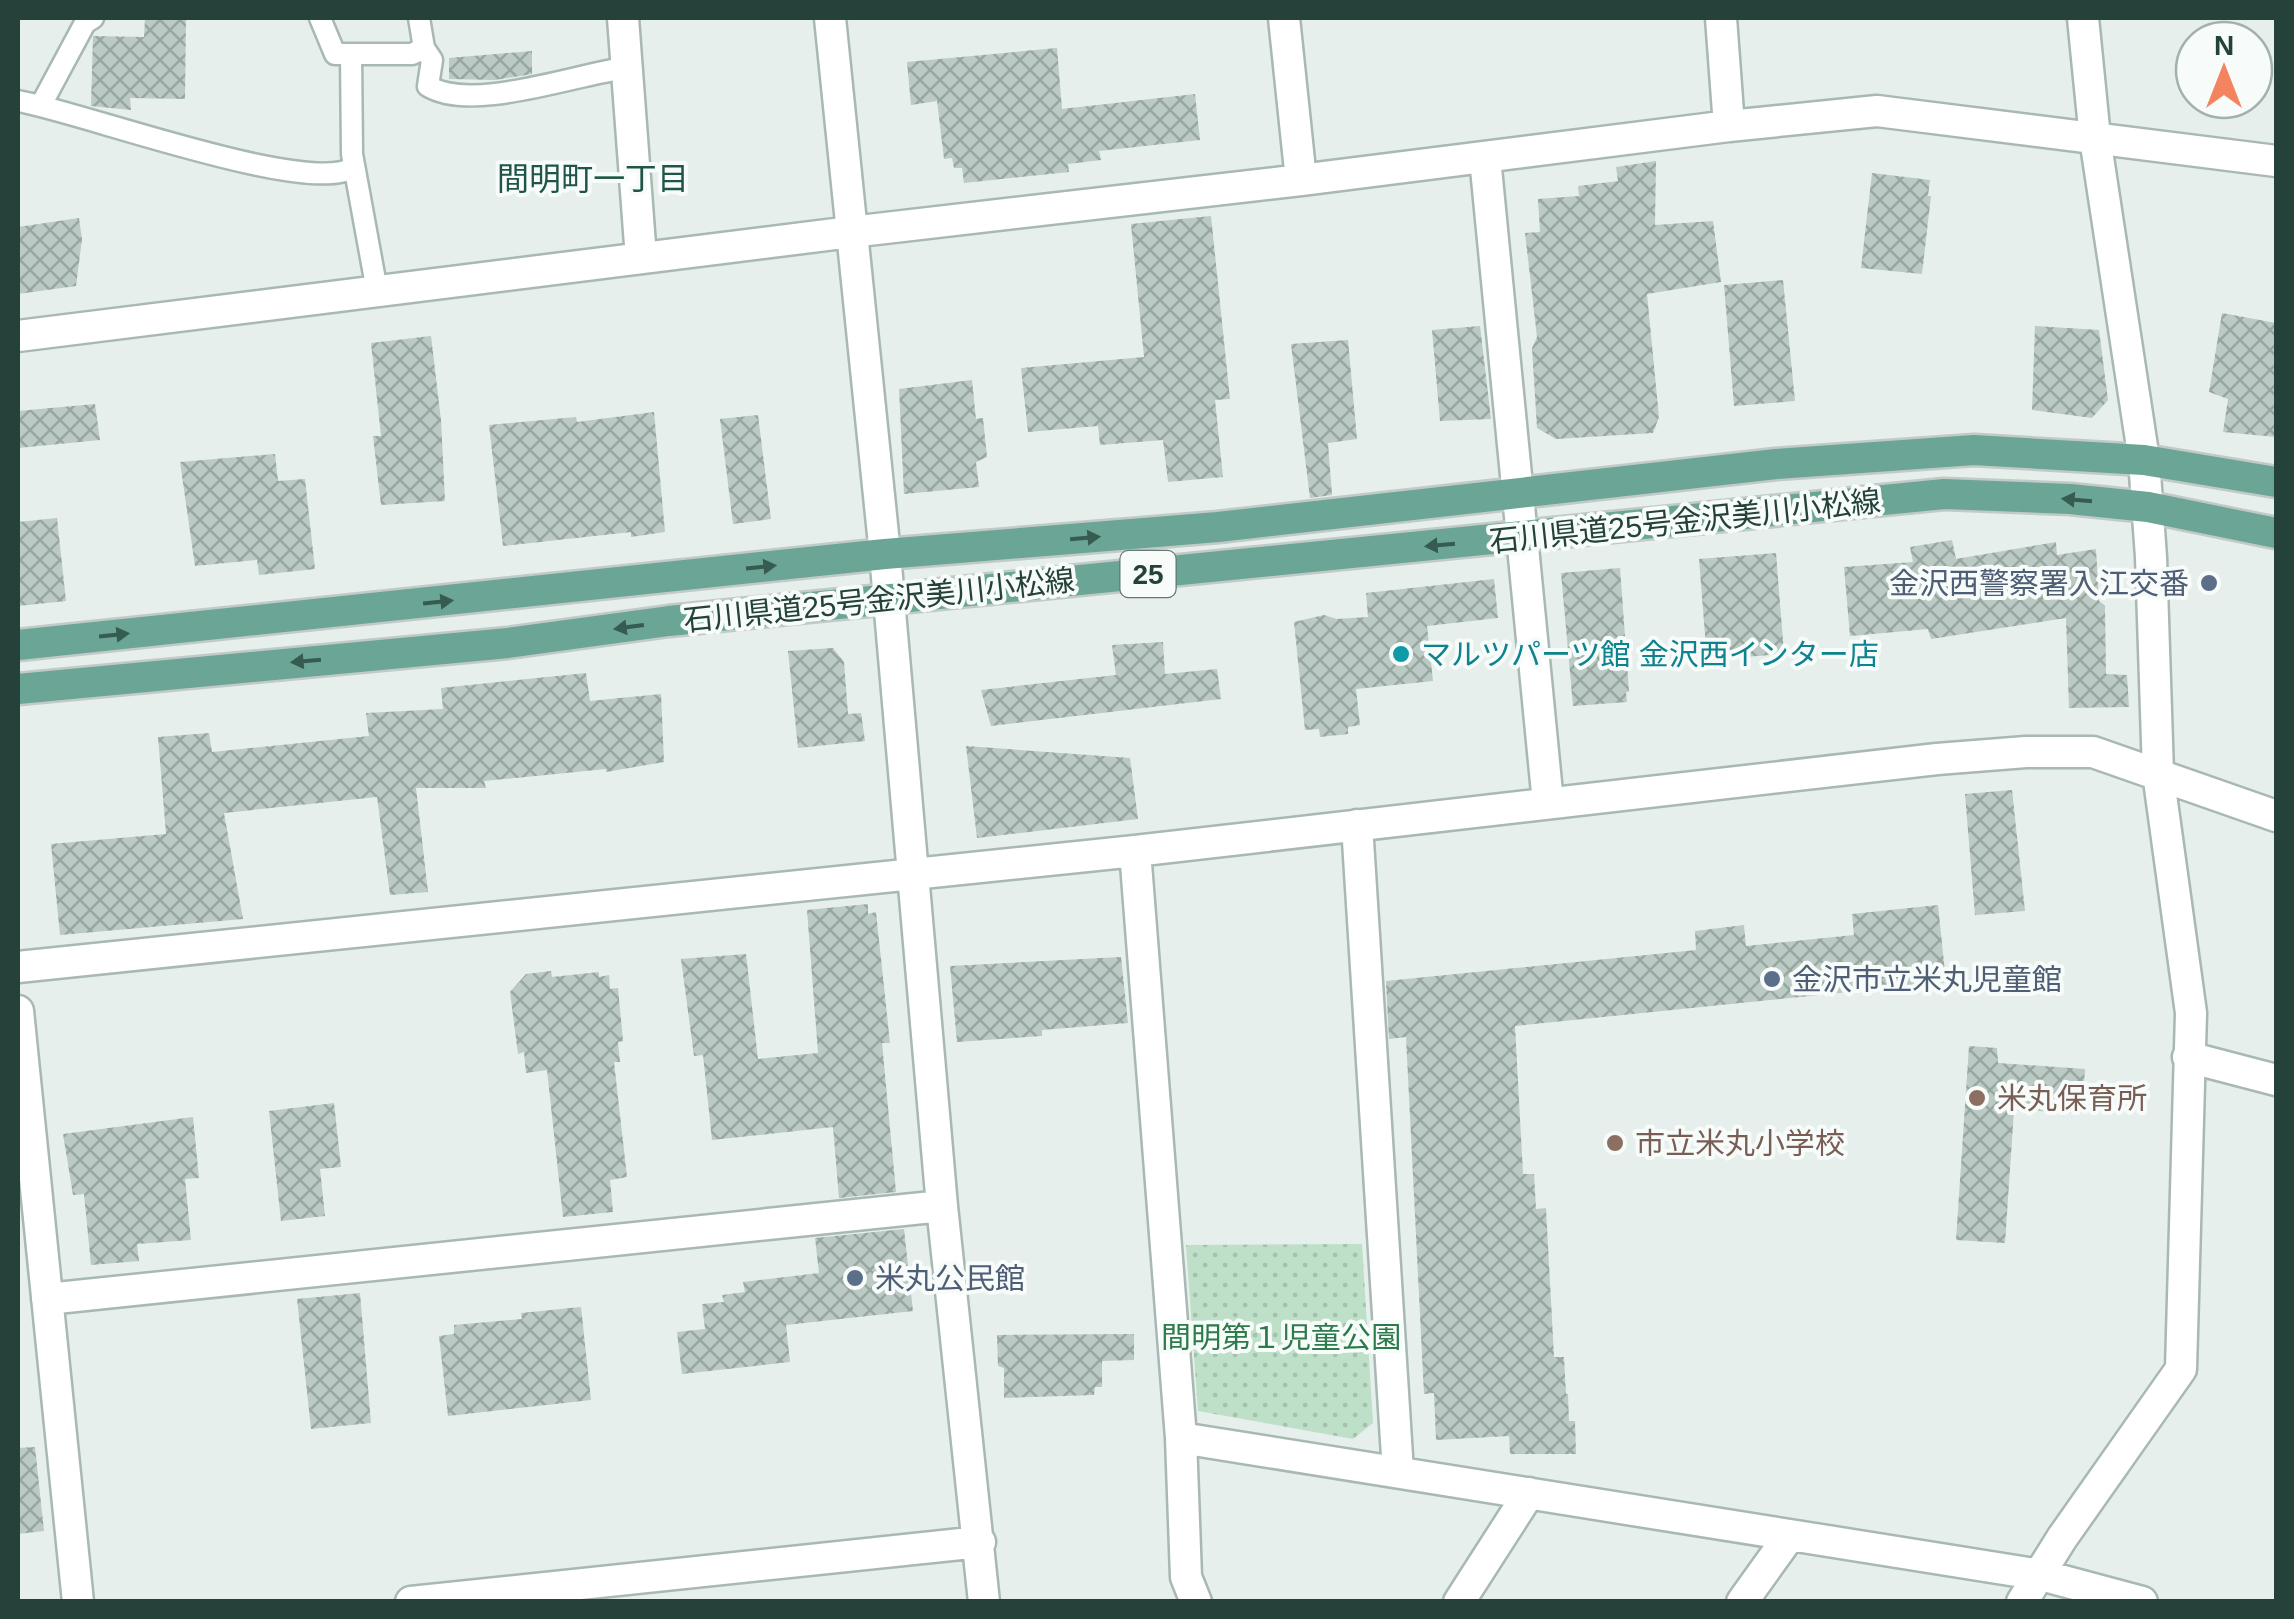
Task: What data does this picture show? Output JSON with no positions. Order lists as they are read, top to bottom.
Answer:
{
  "streets": {
    "main road": ["石川県道25号金沢美川小松線", "25"]
  },
  "districts": ["間明町一丁目"],
  "parks": ["間明第１児童公園"],
  "places": [
    "金沢西警察署入江交番",
    "マルツパーツ館 金沢西インター店",
    "金沢市立米丸児童館",
    "米丸保育所",
    "市立米丸小学校",
    "米丸公民館"
  ],
  "north": "top"
}
